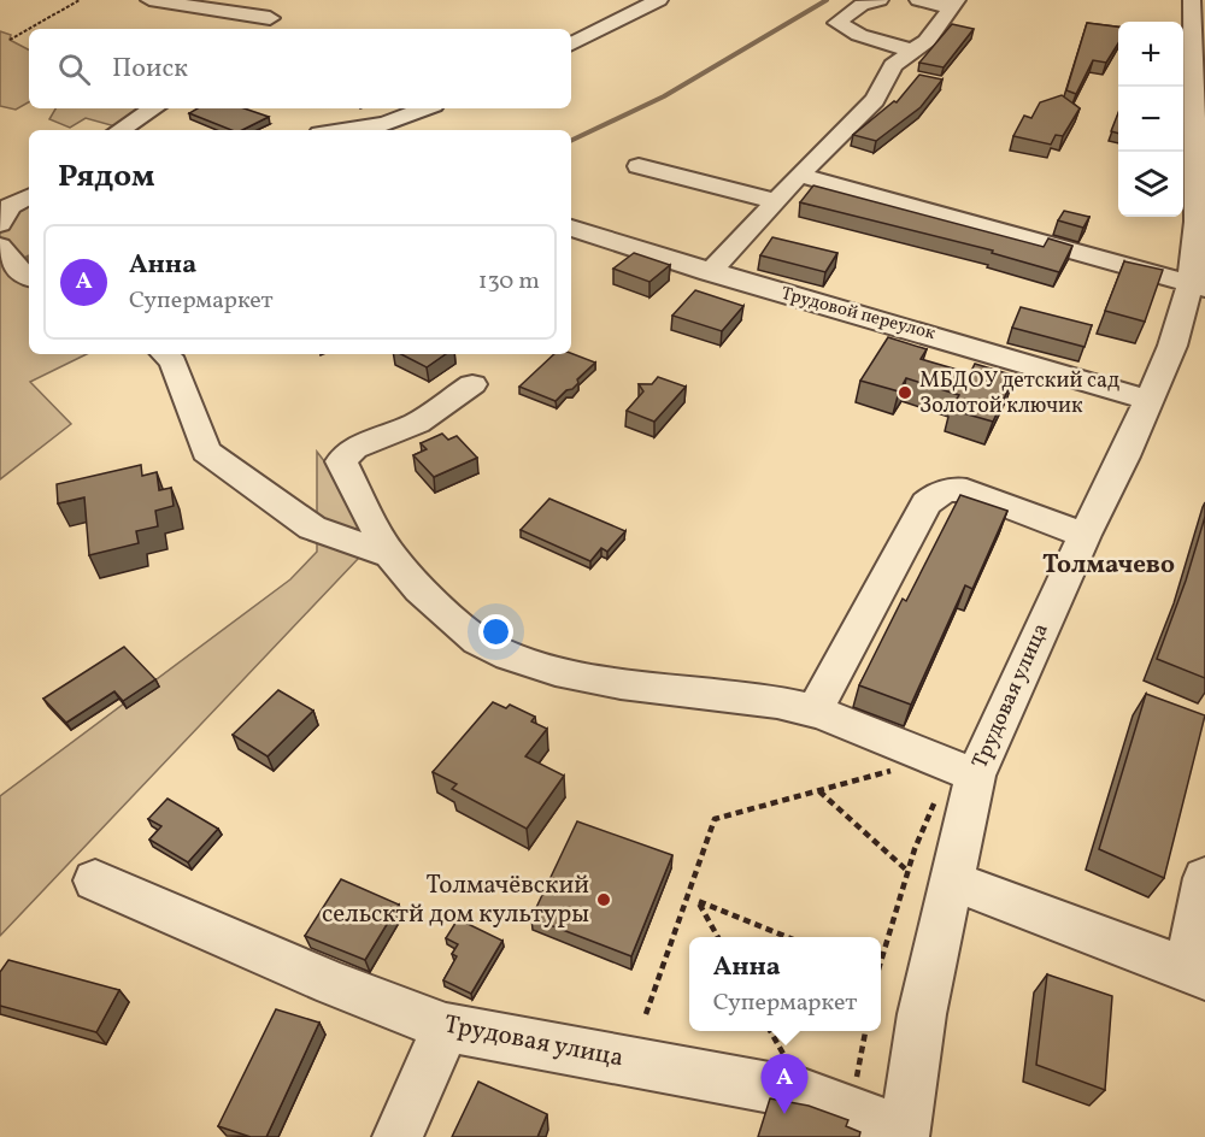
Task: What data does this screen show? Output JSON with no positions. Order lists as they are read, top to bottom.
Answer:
{
  "streets": {
    "street": ["Трудовой переулок", "Трудовая улица"]
  },
  "crossings": [
    ["Трудовой переулок", "Трудовая улица"]
  ],
  "districts": ["Толмачево"],
  "places": ["МБДОУ детский сад Золотой ключик", "Толмачёвский сельсктй дом культуры"],
  "page": {
    "map_buttons": ["+", "−"],
    "search": "Поиск",
    "heading": "Рядом",
    "list": [
      {
        "mark": "A",
        "name": "Анна",
        "note": "Супермаркет",
        "value": "130 m"
      }
    ],
    "popup": ["Анна", "Супермаркет"],
    "pins": "A"
  }
}
